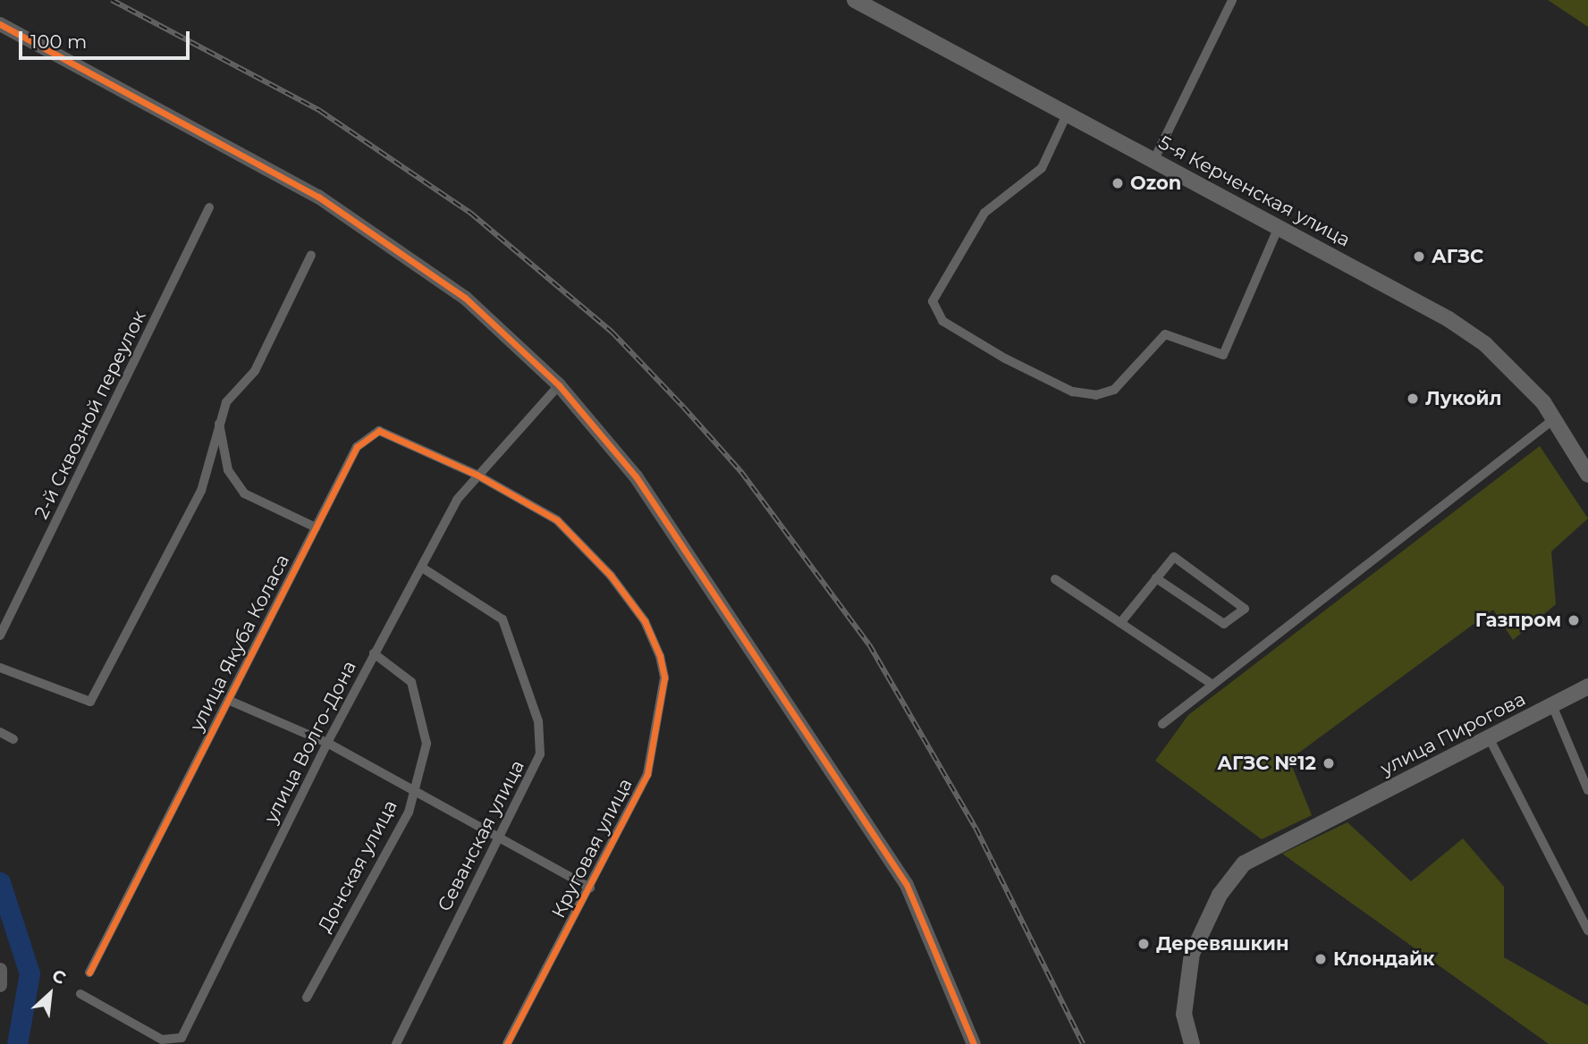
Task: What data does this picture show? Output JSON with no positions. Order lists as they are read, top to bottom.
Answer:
{
  "streets": {
    "main road": ["5-я Керченская улица", "улица Пирогова"],
    "street": [
      "2-й Сквозной переулок",
      "улица Якуба Коласа",
      "улица Волго-Дона",
      "Севанская улица",
      "Круговая улица",
      "Донская улица"
    ]
  },
  "crossings": [
    ["улица Якуба Коласа", "улица Волго-Дона"],
    ["улица Якуба Коласа", "Круговая улица"],
    ["улица Волго-Дона", "Севанская улица"],
    ["улица Волго-Дона", "Круговая улица"],
    ["улица Волго-Дона", "Донская улица"]
  ],
  "places": [
    "Ozon",
    "АГЗС",
    "Лукойл",
    "Газпром",
    "АГЗС №12",
    "Деревяшкин",
    "Клондайк"
  ],
  "scale_bar": "100 m",
  "north": "top right"
}
